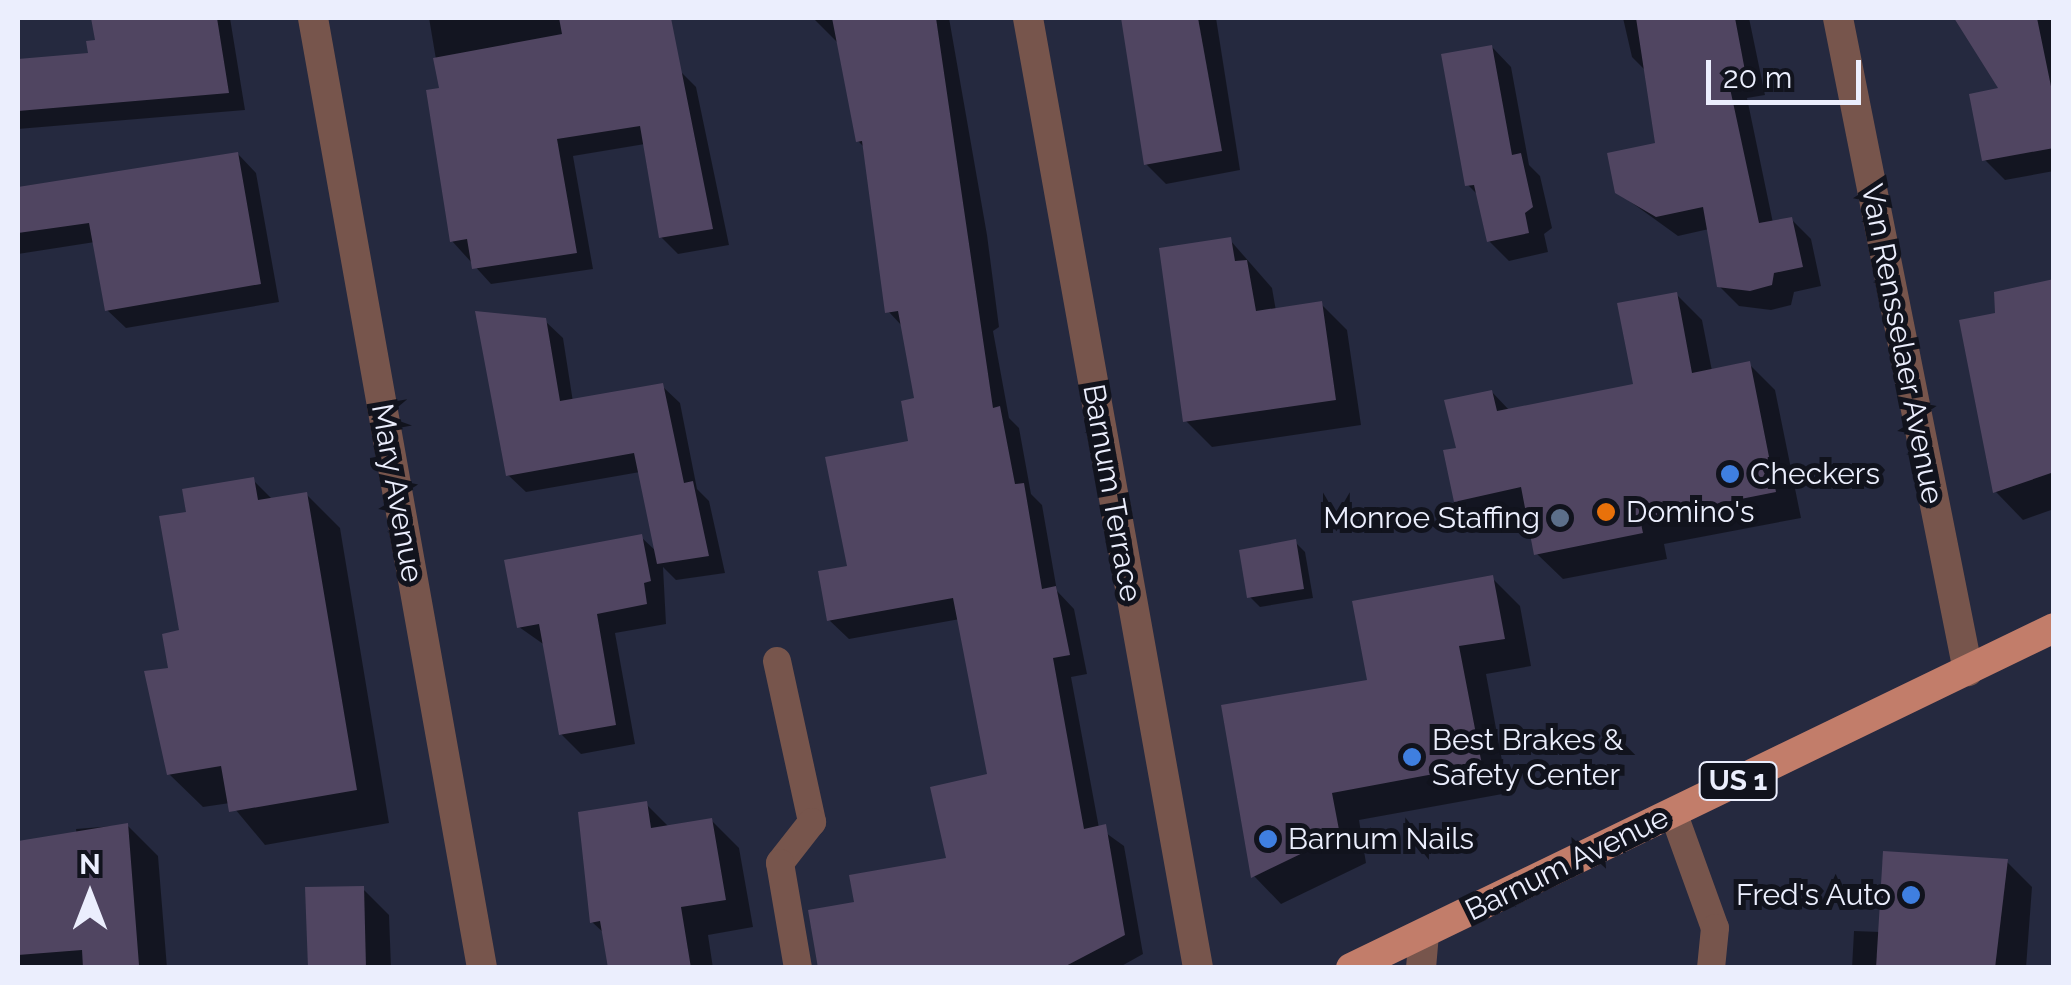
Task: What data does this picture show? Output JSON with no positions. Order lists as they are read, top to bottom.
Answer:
{
  "streets": {
    "main road": ["US 1", "Barnum Avenue"],
    "street": ["Van Rensselaer Avenue", "Mary Avenue", "Barnum Terrace"]
  },
  "crossings": [
    ["Van Rensselaer Avenue", "Barnum Avenue"]
  ],
  "places": [
    "Checkers",
    "Domino's",
    "Monroe Staffing",
    "Best Brakes & Safety Center",
    "Barnum Nails",
    "Fred's Auto"
  ],
  "scale_bar": "20 m",
  "north": "top"
}
